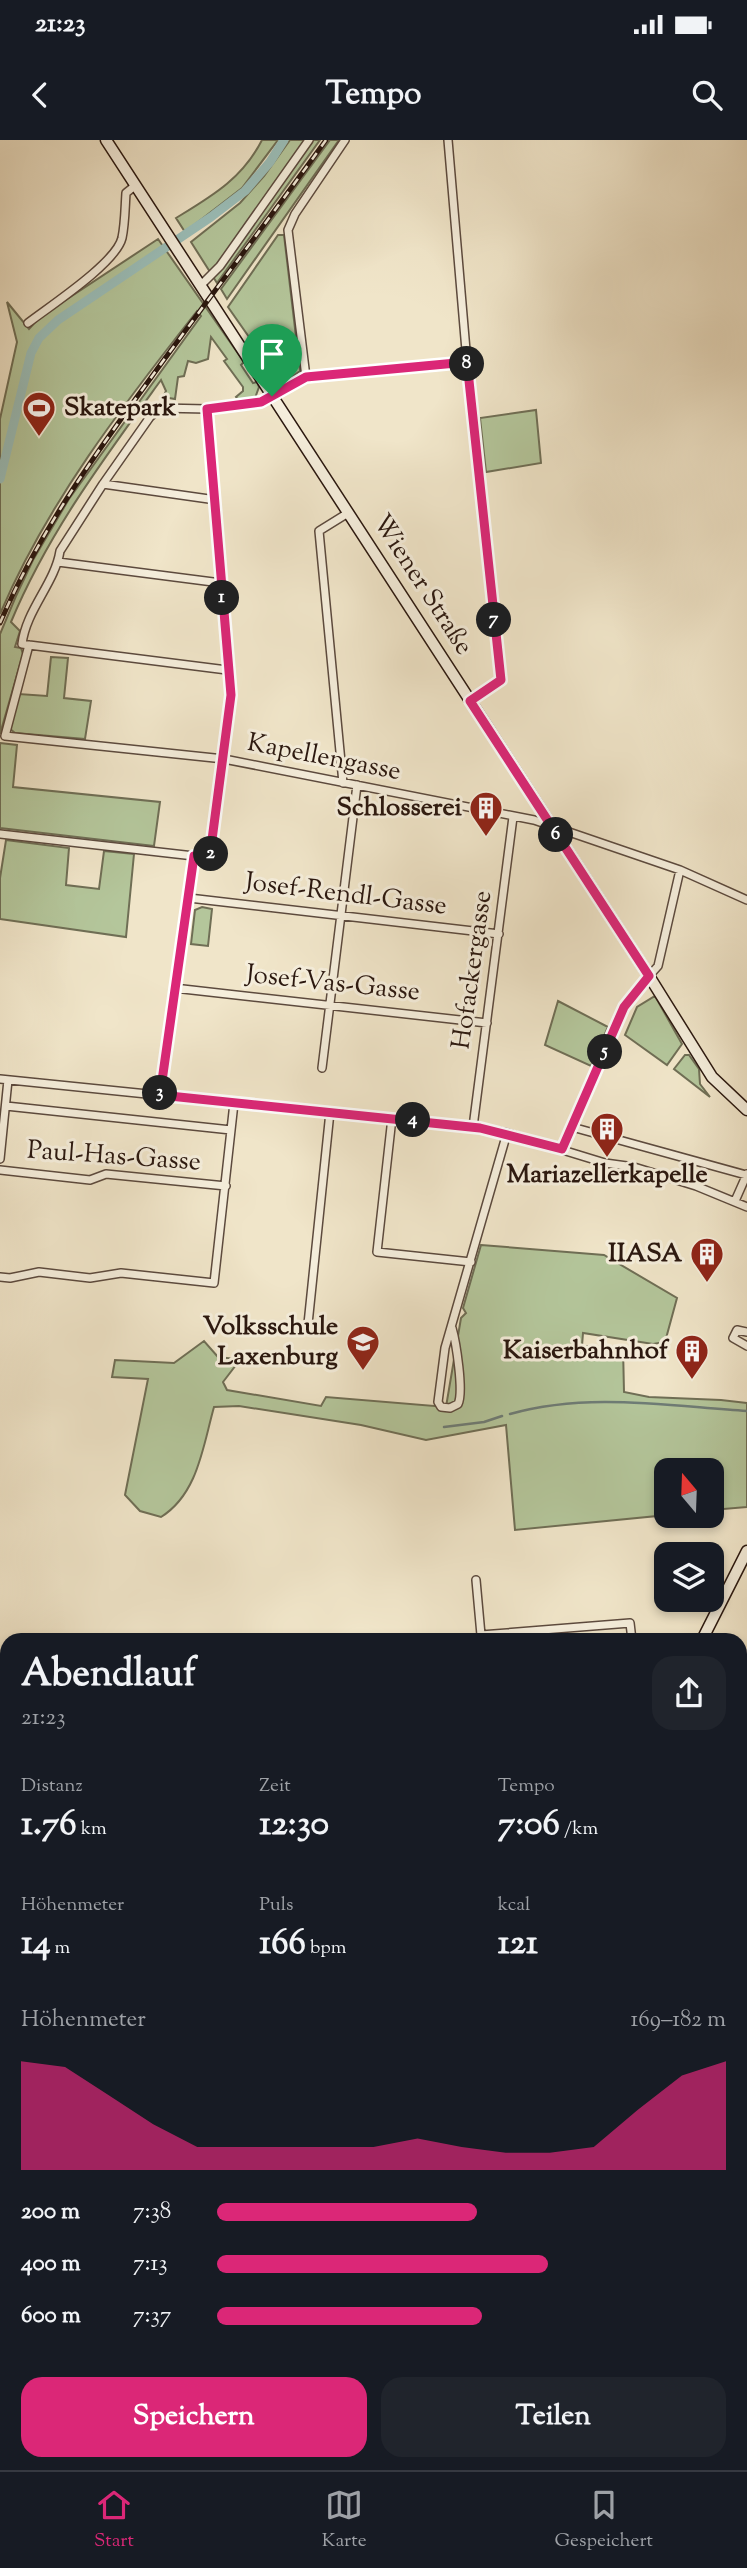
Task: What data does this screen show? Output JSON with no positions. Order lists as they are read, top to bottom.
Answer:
{
  "streets": {
    "main road": ["Wiener Straße"],
    "street": [
      "Kapellengasse",
      "Josef-Rendl-Gasse",
      "Hofackergasse",
      "Josef-Vas-Gasse",
      "Paul-Has-Gasse"
    ]
  },
  "crossings": [
    ["Wiener Straße", "Kapellengasse"],
    ["Kapellengasse", "Hofackergasse"],
    ["Josef-Rendl-Gasse", "Hofackergasse"],
    ["Hofackergasse", "Josef-Vas-Gasse"]
  ],
  "places": {
    "sports": ["Skatepark"],
    "building": [
      "Schlosserei",
      "Mariazellerkapelle",
      "IIASA",
      "Kaiserbahnhof"
    ],
    "school or university": ["Volksschule Laxenburg"]
  },
  "north": "top",
  "page": {
    "status": "21:23",
    "header": "Tempo",
    "pins": [
      "8",
      "1",
      "7",
      "6",
      "2",
      "5",
      "3",
      "4"
    ],
    "heading": ["Abendlauf", "21:23"],
    "stats": [
      ["Distanz", "1.76 km"],
      ["Zeit", "12:30"],
      ["Tempo", "7:06 /km"],
      ["Höhenmeter", "14 m"],
      ["Puls", "166 bpm"],
      ["kcal", "121"]
    ],
    "chart": ["Höhenmeter", "169–182 m"],
    "list": [
      {
        "name": "200 m",
        "note": "7:38"
      },
      {
        "name": "400 m",
        "note": "7:13"
      },
      {
        "name": "600 m",
        "note": "7:37"
      }
    ],
    "buttons": ["Speichern", "Teilen"],
    "tabs": ["Start", "Karte", "Gespeichert"]
  }
}
